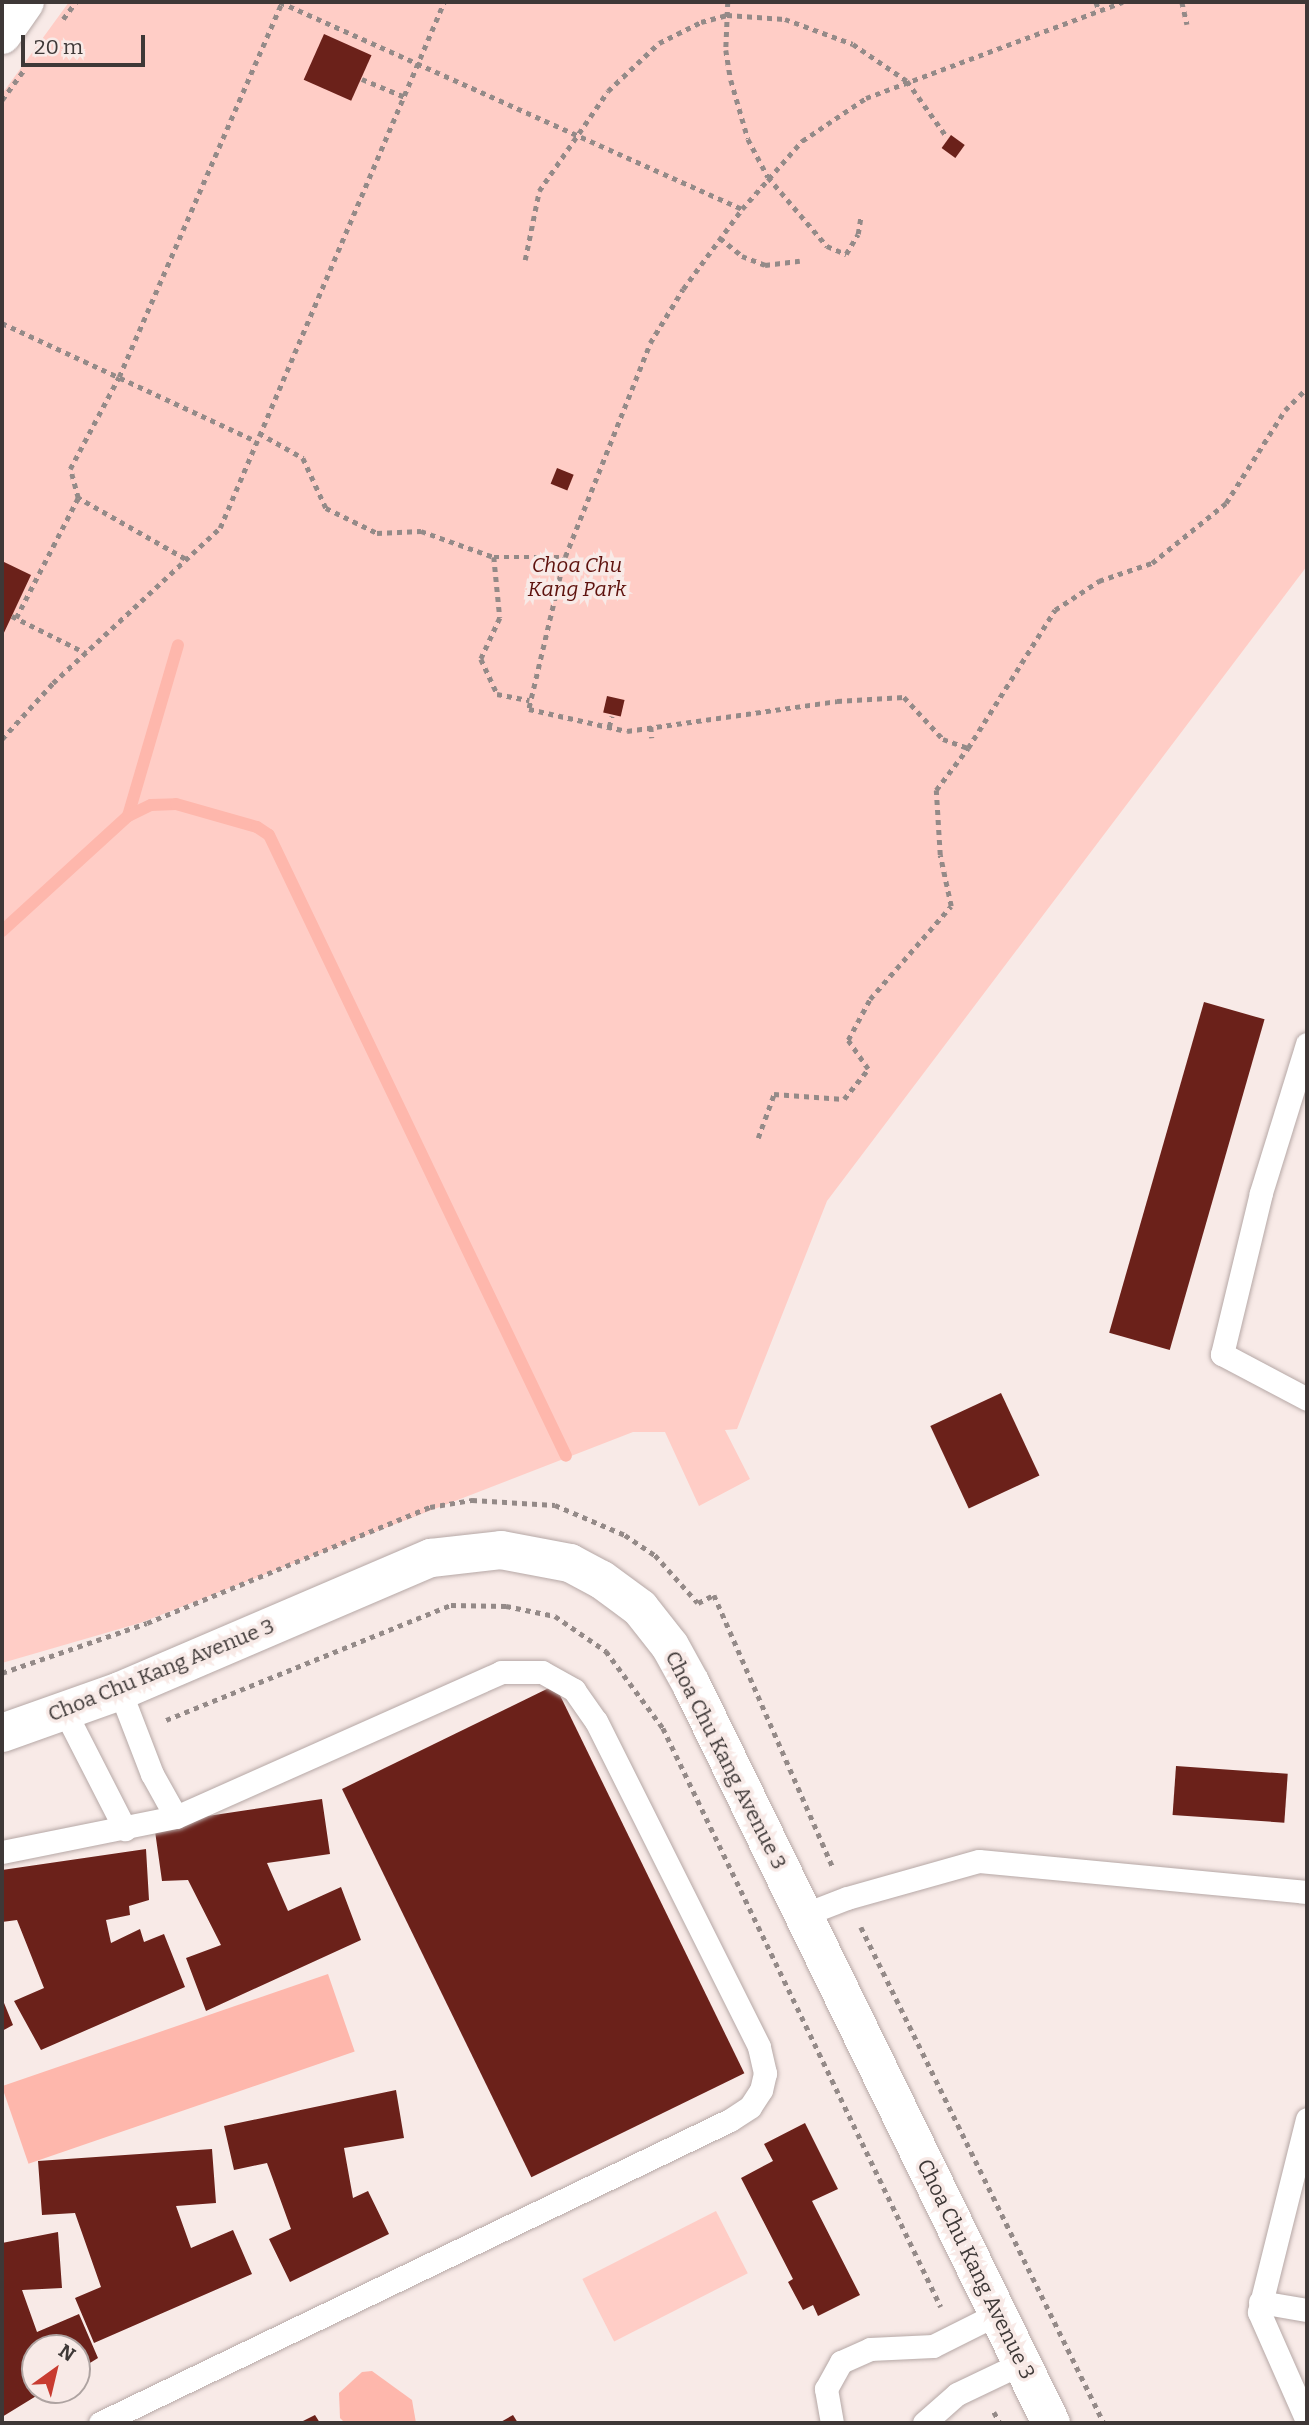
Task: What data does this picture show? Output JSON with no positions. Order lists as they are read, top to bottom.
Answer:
{
  "streets": {
    "street": ["Choa Chu Kang Avenue 3"]
  },
  "parks": ["Choa Chu Kang Park"],
  "scale_bar": "20 m",
  "north": "top right"
}
